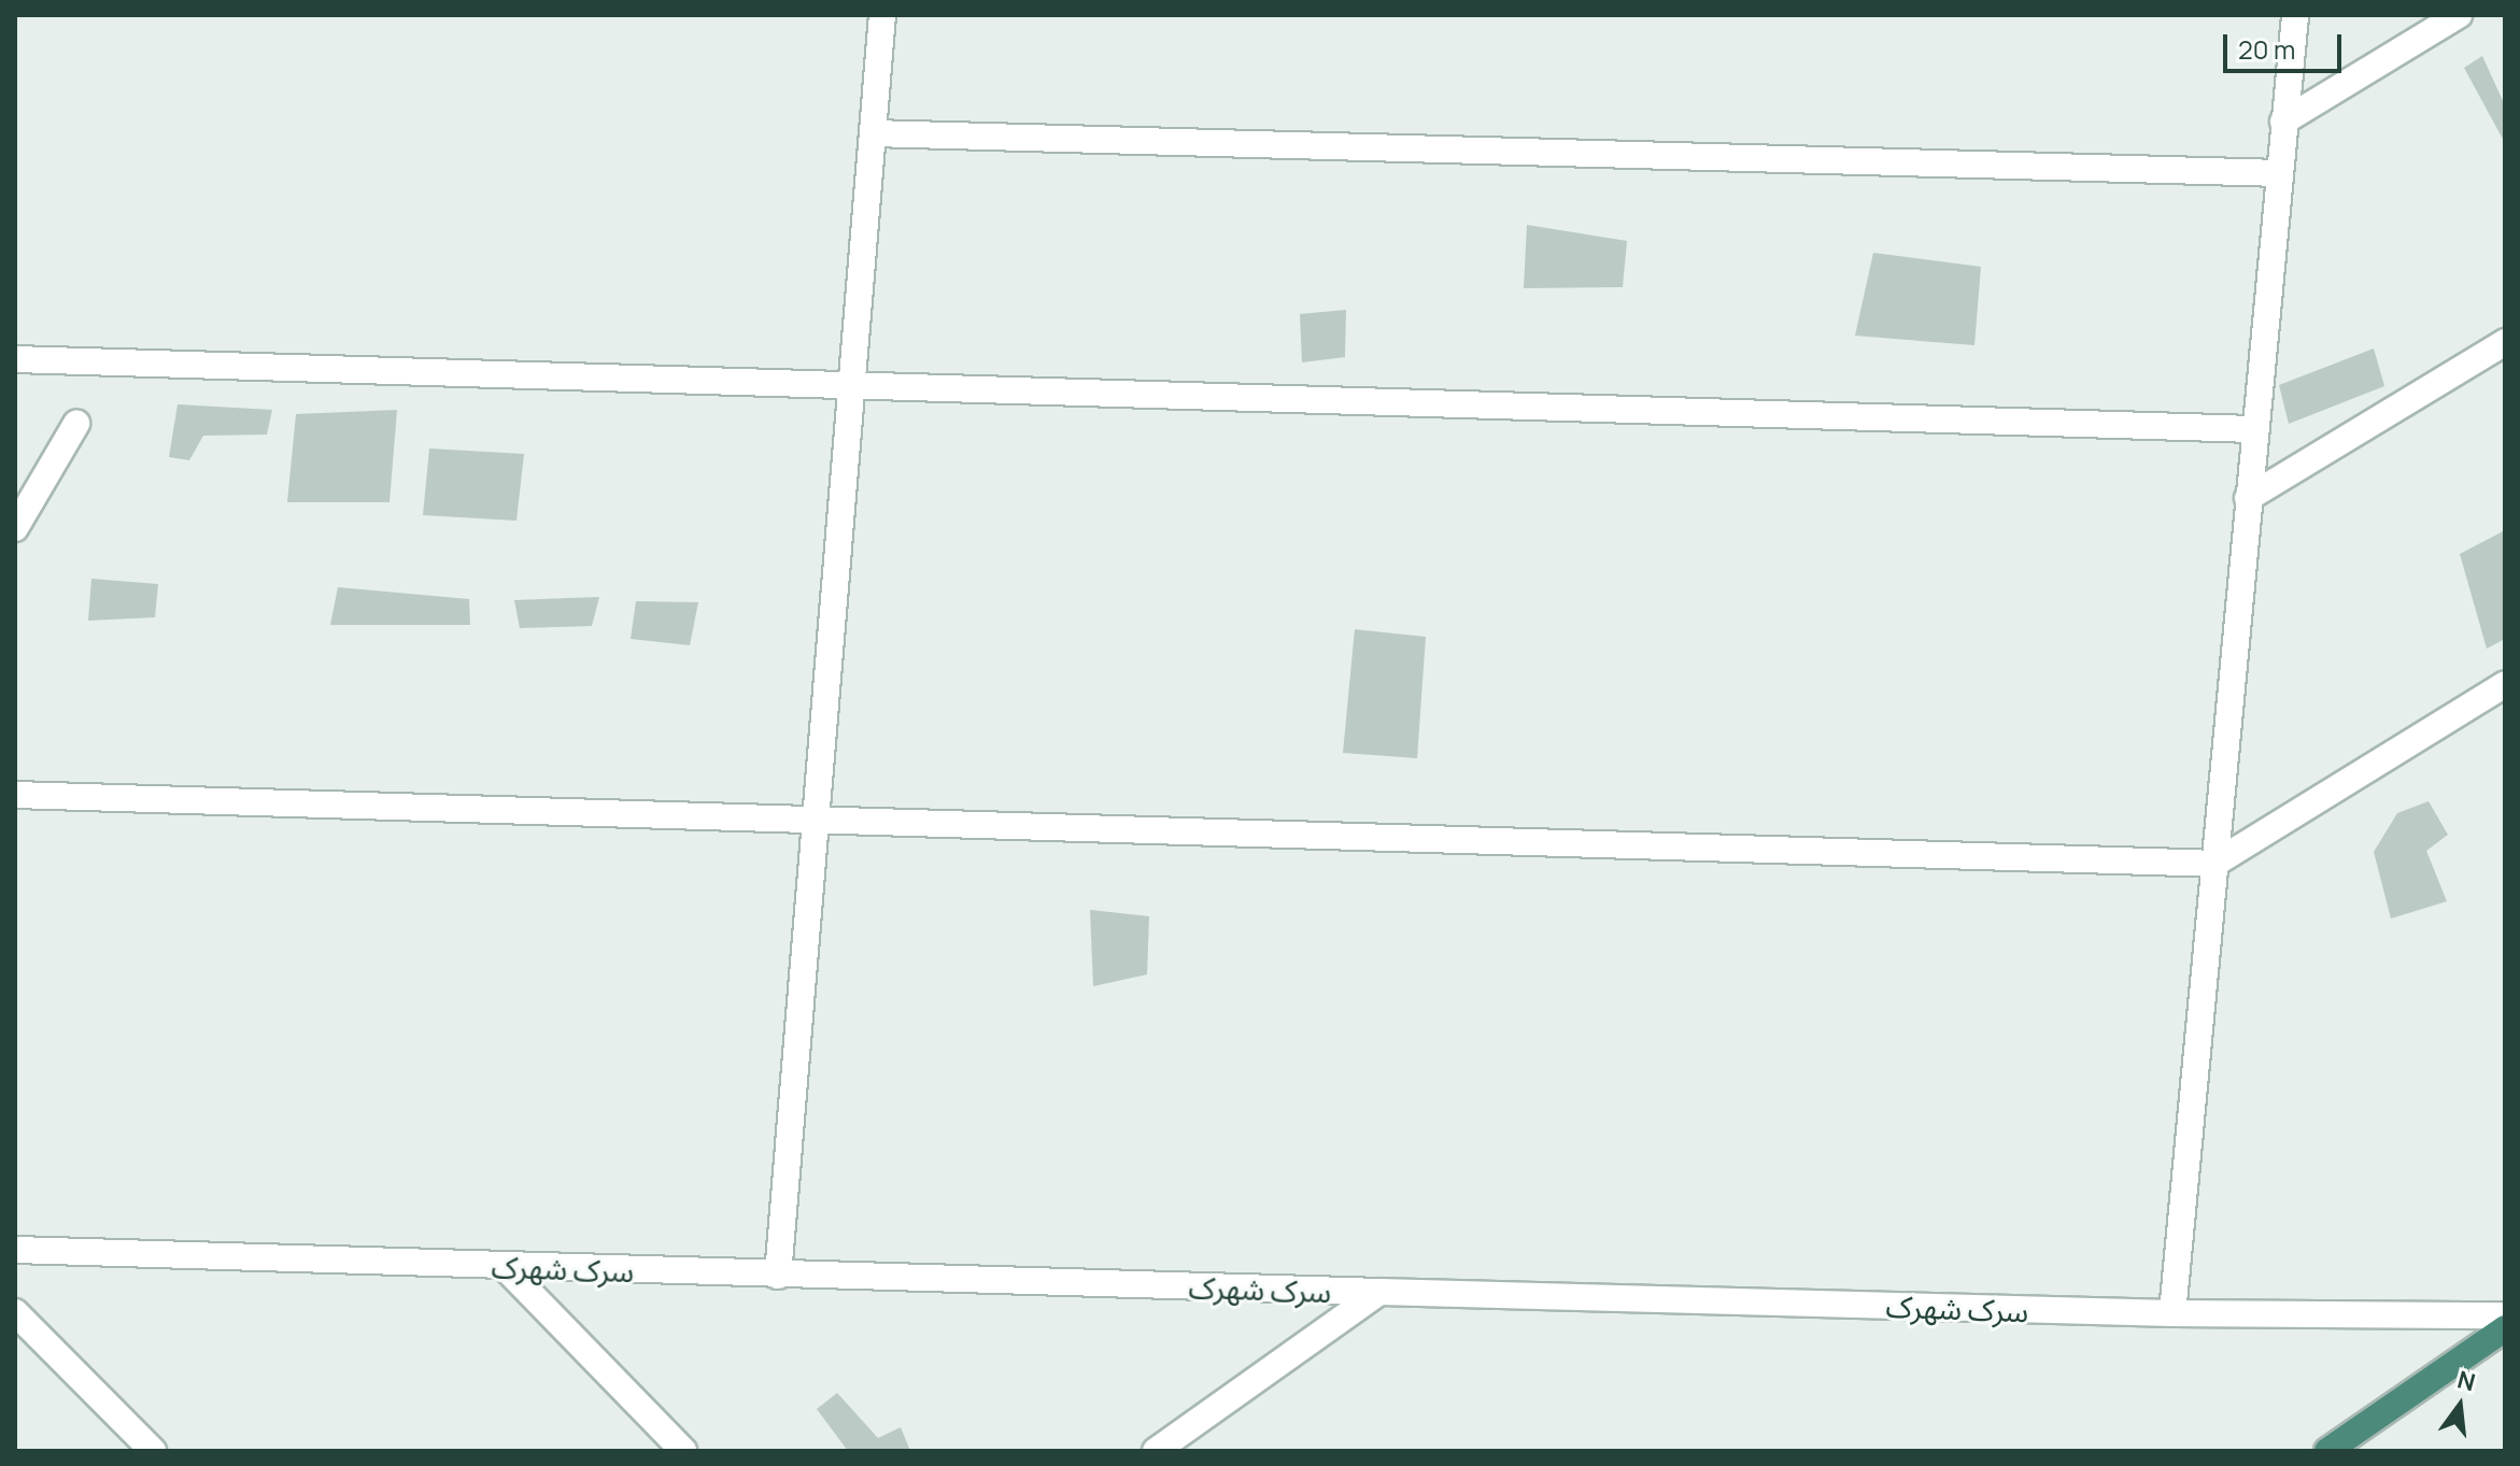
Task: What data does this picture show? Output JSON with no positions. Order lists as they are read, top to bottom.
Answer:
{
  "streets": {
    "street": ["سرک شهرک"]
  },
  "scale_bar": "20 m",
  "north": "top"
}
